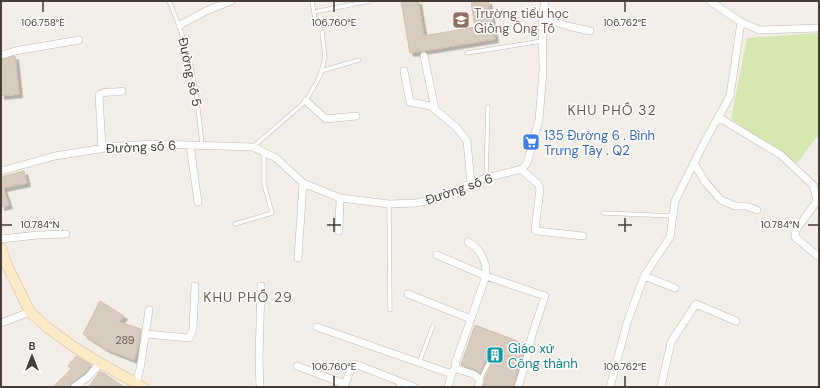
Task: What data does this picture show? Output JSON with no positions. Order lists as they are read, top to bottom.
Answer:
{
  "streets": {
    "street": ["Đường số 6"],
    "lane": ["Đường số 5"]
  },
  "crossings": [
    ["Đường số 5", "Đường số 6"]
  ],
  "districts": ["KHU PHỐ 32", "KHU PHỐ 29"],
  "places": {
    "school or university": ["Trường tiểu học Giồng Ông Tố"],
    "supermarket": ["135 Đường 6 . Bình Trưng Tây . Q2"],
    "building": ["Giáo xứ Công thành"]
  },
  "house_numbers": ["289"],
  "north": "top",
  "coordinates": [
    "106.758°E",
    "106.760°E",
    "106.762°E",
    "10.784°N"
  ]
}
